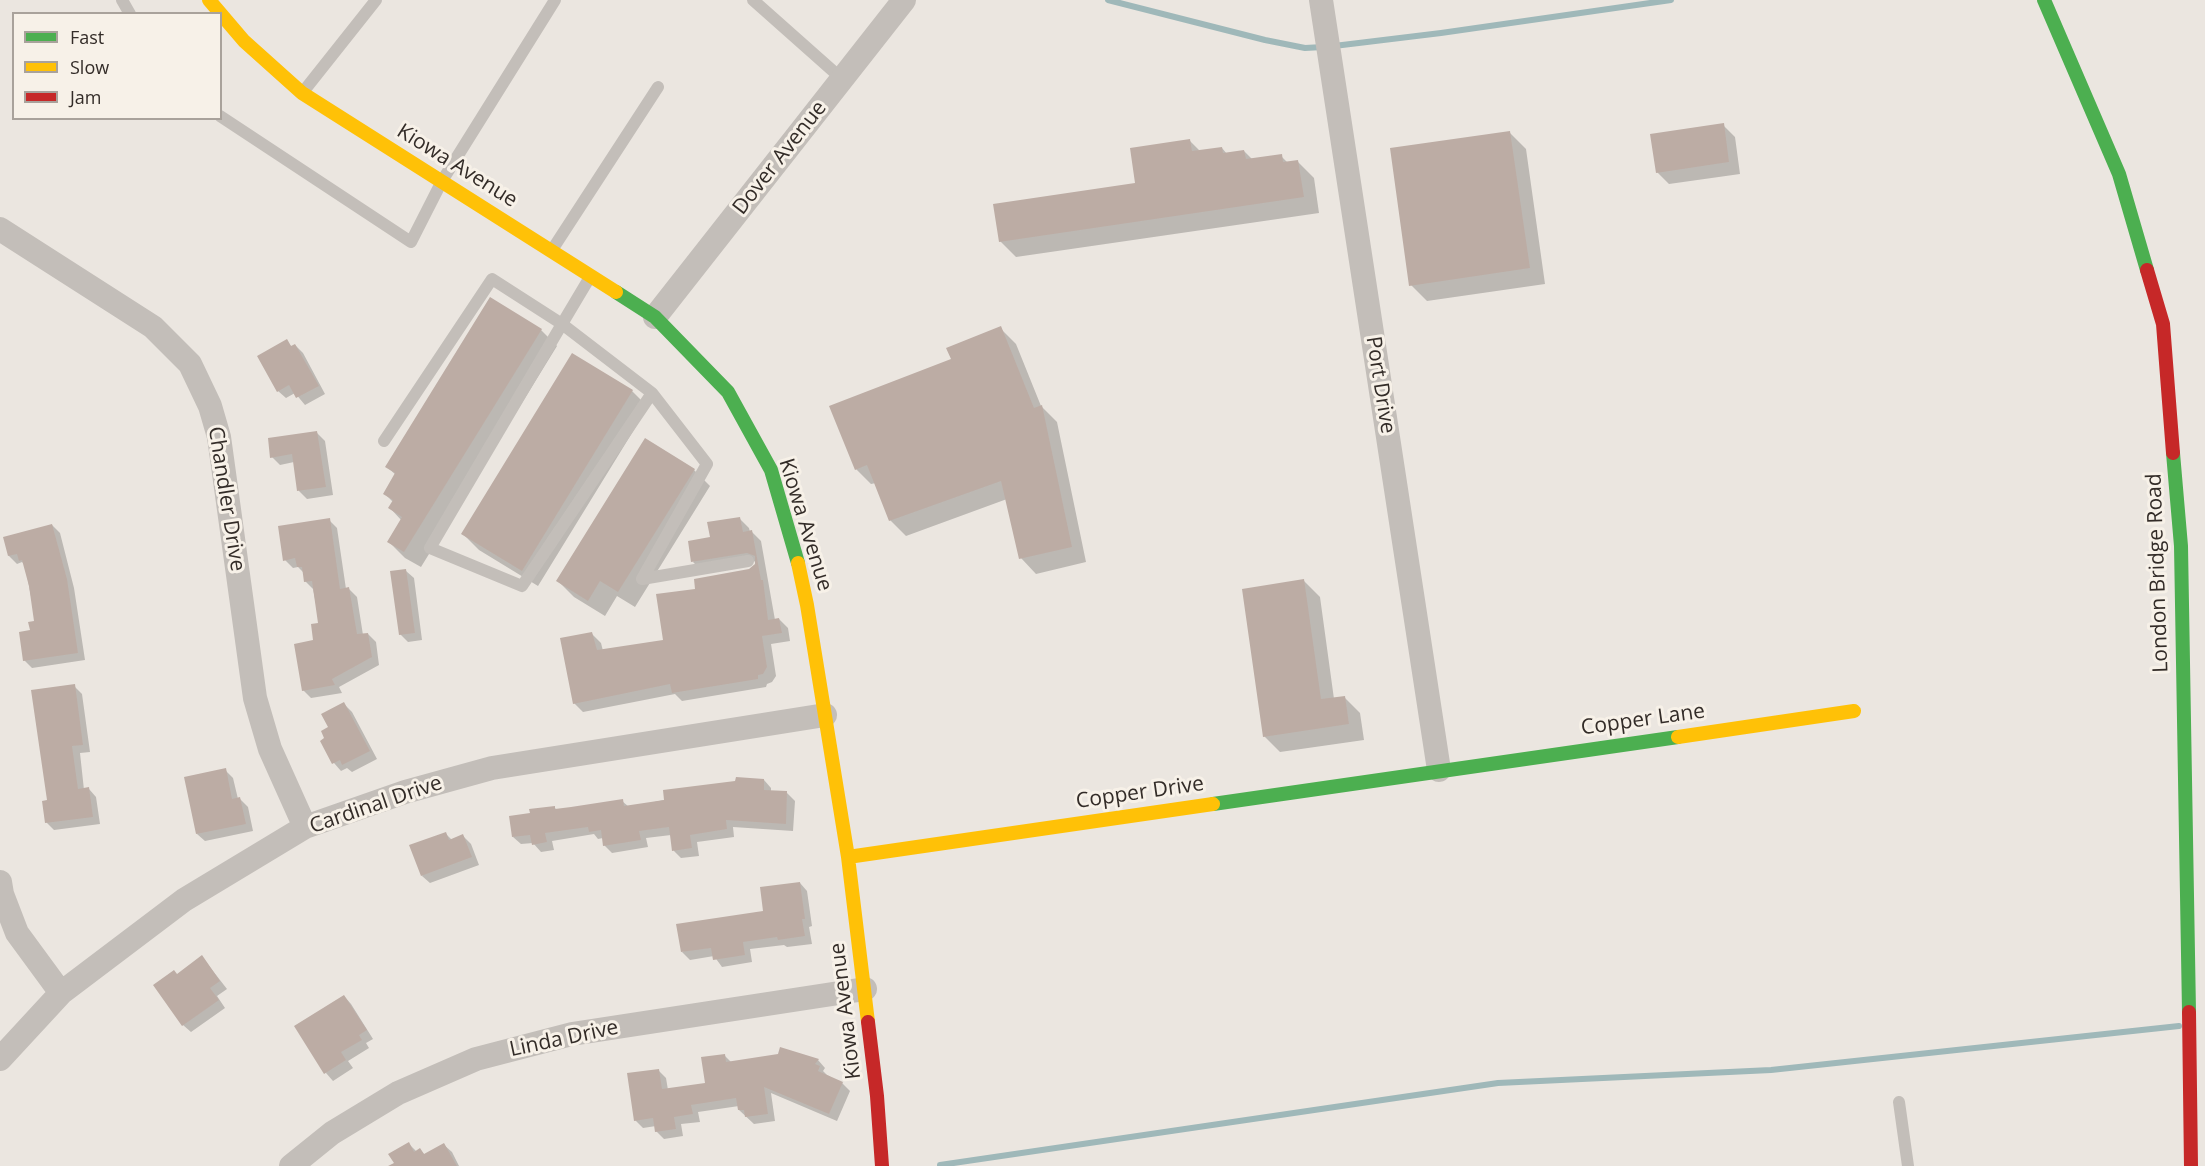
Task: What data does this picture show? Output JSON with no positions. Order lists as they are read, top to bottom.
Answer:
{
  "streets": {
    "street": [
      "Dover Avenue",
      "Kiowa Avenue",
      "Port Drive",
      "Chandler Drive",
      "London Bridge Road",
      "Copper Lane",
      "Copper Drive",
      "Cardinal Drive",
      "Linda Drive"
    ]
  },
  "crossings": [
    ["Dover Avenue", "Kiowa Avenue"],
    ["Kiowa Avenue", "Copper Drive"],
    ["Kiowa Avenue", "Cardinal Drive"],
    ["Kiowa Avenue", "Linda Drive"],
    ["Port Drive", "Copper Lane"],
    ["Port Drive", "Copper Drive"],
    ["Chandler Drive", "Cardinal Drive"],
    ["Copper Lane", "Copper Drive"]
  ],
  "legend": ["Fast", "Slow", "Jam"]
}
